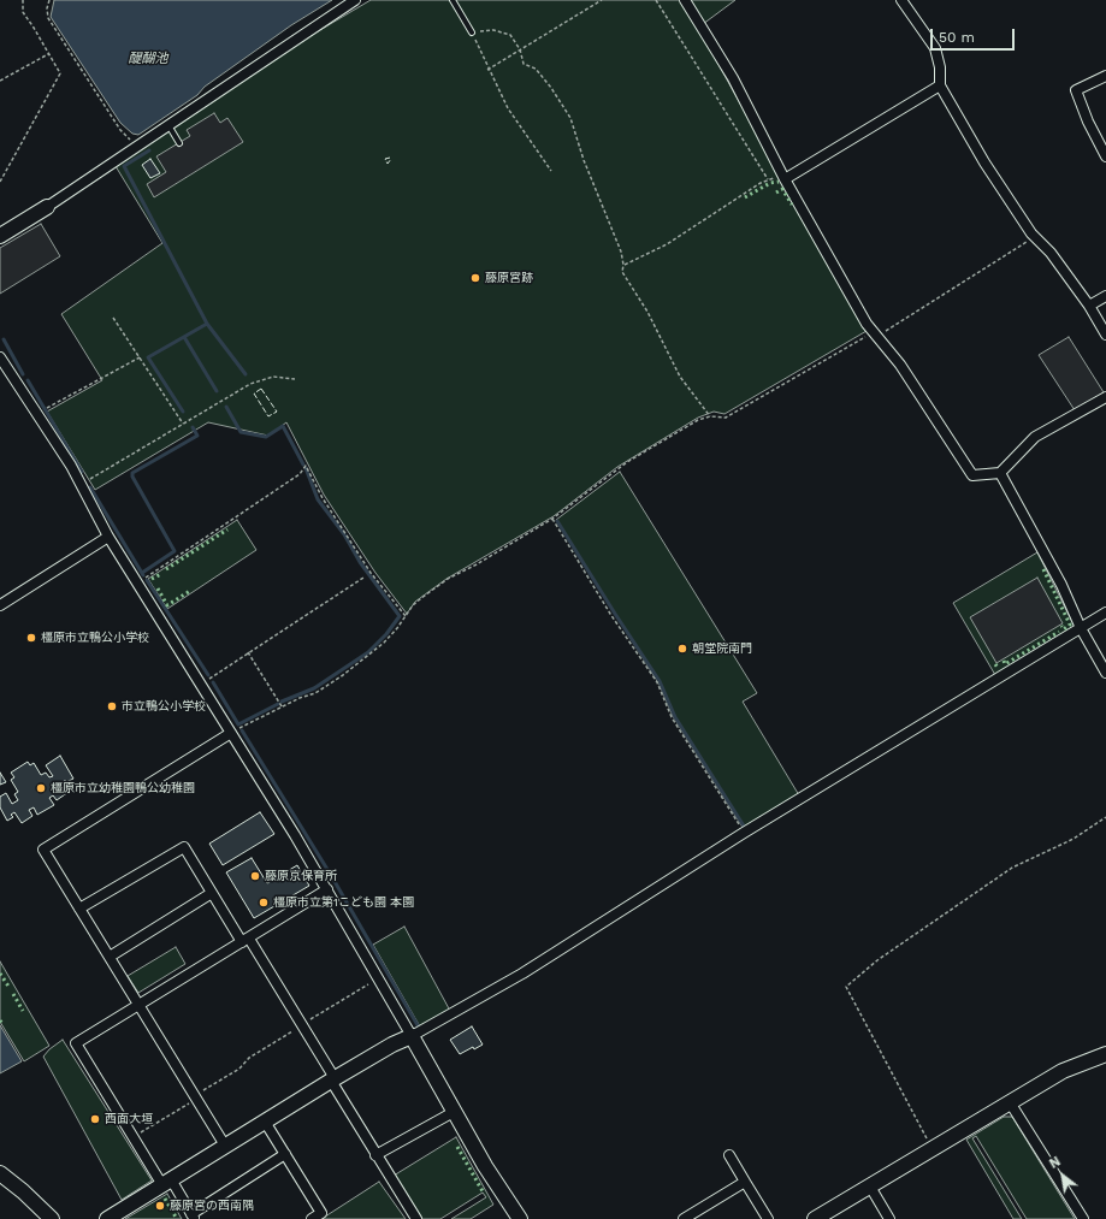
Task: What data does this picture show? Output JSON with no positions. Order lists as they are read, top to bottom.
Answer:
{
  "water": ["醍醐池"],
  "places": [
    "藤原宮跡",
    "橿原市立鴨公小学校",
    "朝堂院南門",
    "市立鴨公小学校",
    "橿原市立幼稚園鴨公幼稚園",
    "藤原京保育所",
    "橿原市立第1こども園 本園",
    "西面大垣",
    "藤原宮の西南隅"
  ],
  "scale_bar": "50 m",
  "north": "top left"
}
